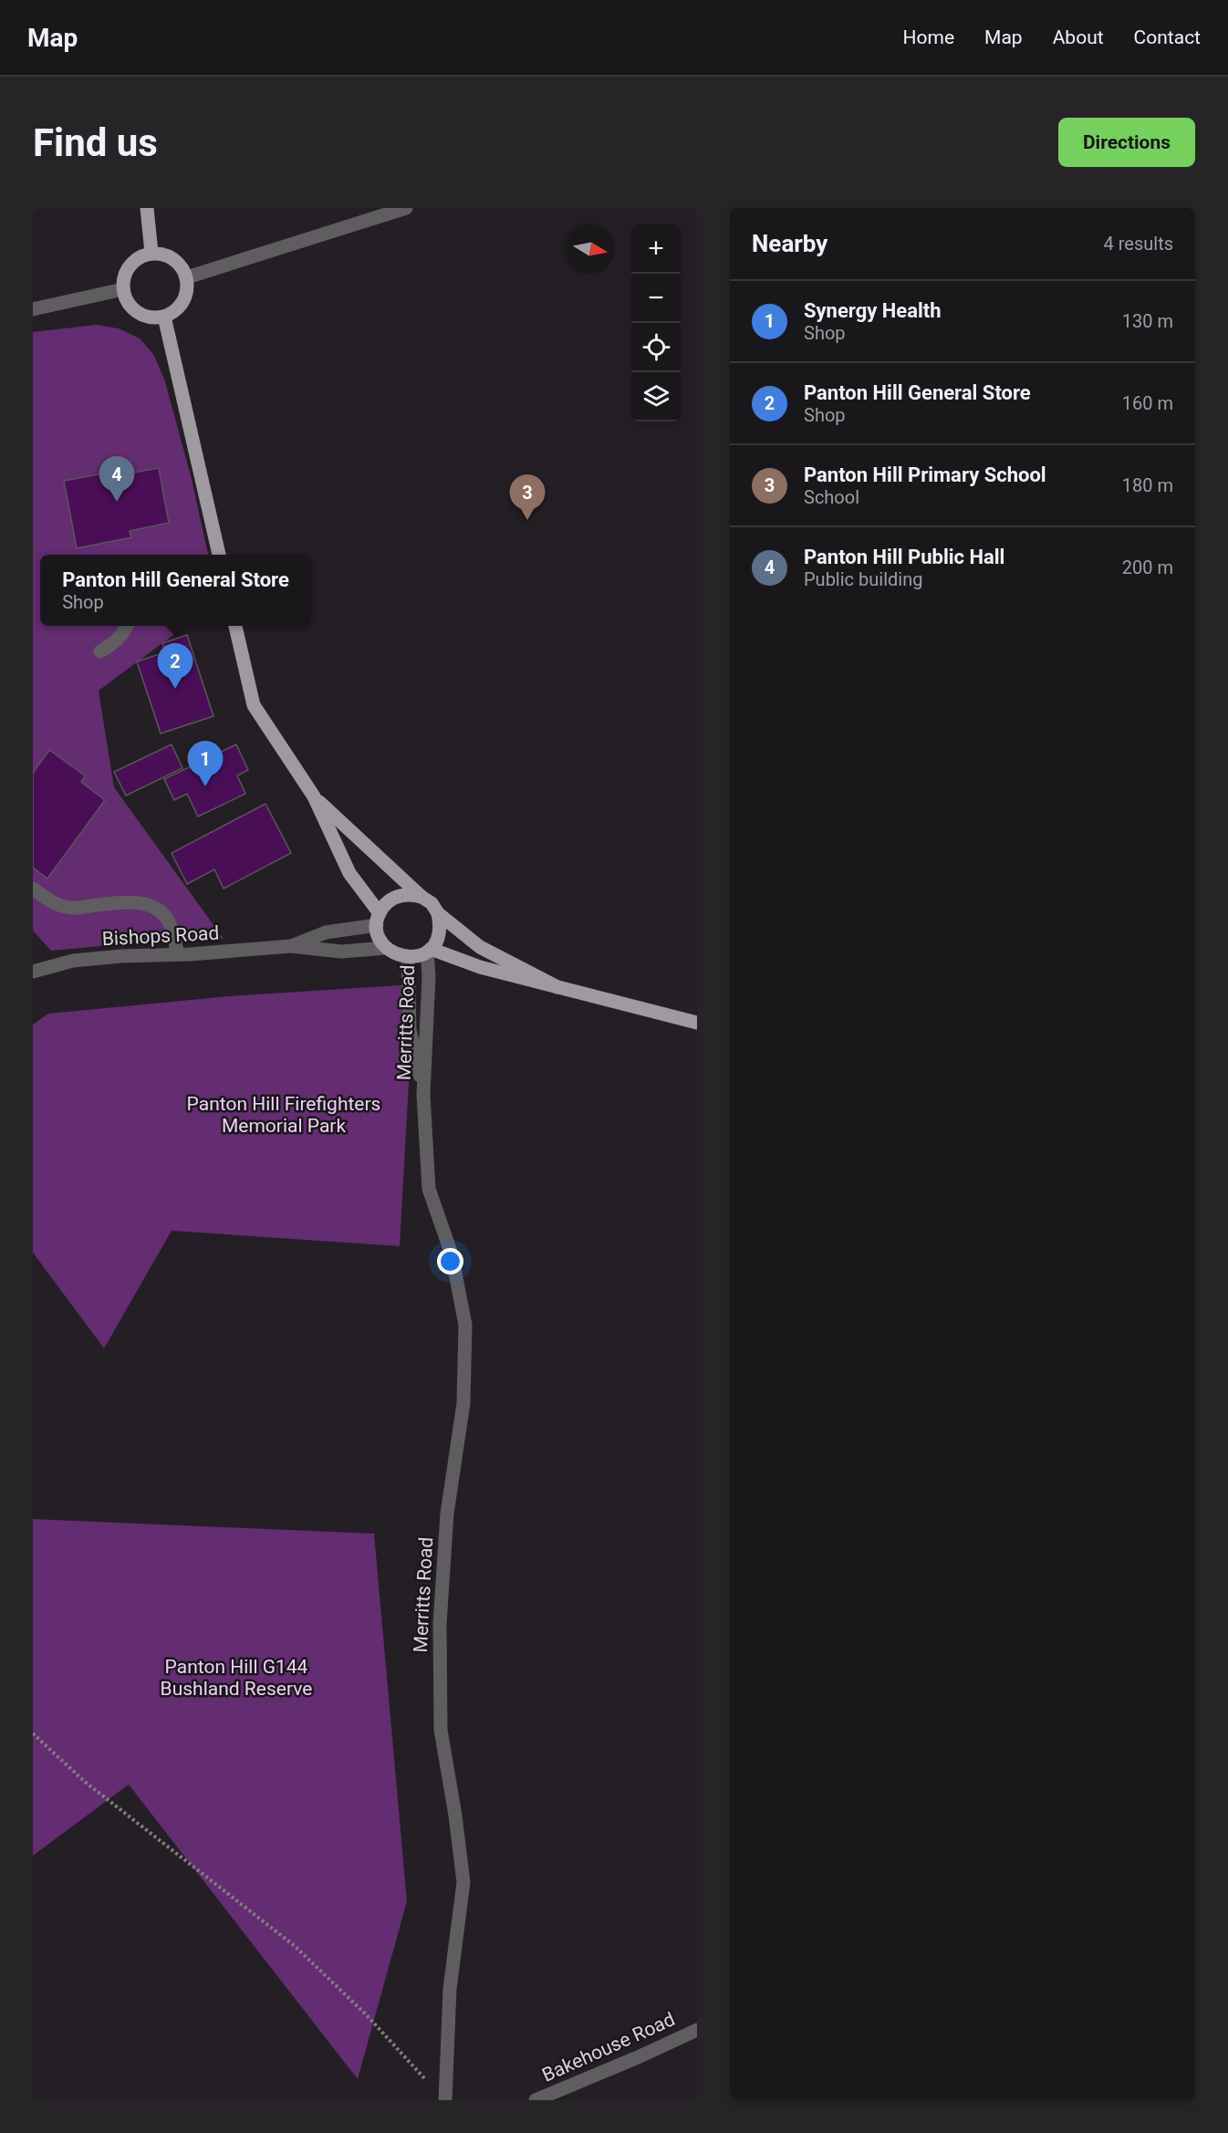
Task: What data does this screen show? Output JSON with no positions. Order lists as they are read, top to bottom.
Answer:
{
  "streets": {
    "street": ["Bishops Road", "Merritts Road", "Bakehouse Road"]
  },
  "crossings": [
    ["Bishops Road", "Merritts Road"]
  ],
  "parks": ["Panton Hill Firefighters Memorial Park", "Panton Hill G144 Bushland Reserve"],
  "north": "right",
  "page": {
    "header": "Map",
    "nav": [
      "Home",
      "Map",
      "About",
      "Contact"
    ],
    "buttons": "Directions",
    "title": "Find us",
    "heading": ["Nearby", "4 results"],
    "map_buttons": ["+", "−"],
    "list": [
      {
        "mark": "1",
        "name": "Synergy Health",
        "note": "Shop",
        "value": "130 m"
      },
      {
        "mark": "2",
        "name": "Panton Hill General Store",
        "note": "Shop",
        "value": "160 m"
      },
      {
        "mark": "3",
        "name": "Panton Hill Primary School",
        "note": "School",
        "value": "180 m"
      },
      {
        "mark": "4",
        "name": "Panton Hill Public Hall",
        "note": "Public building",
        "value": "200 m"
      }
    ],
    "pins": [
      "4",
      "3",
      "2",
      "1"
    ],
    "popup": ["Panton Hill General Store", "Shop"]
  }
}
